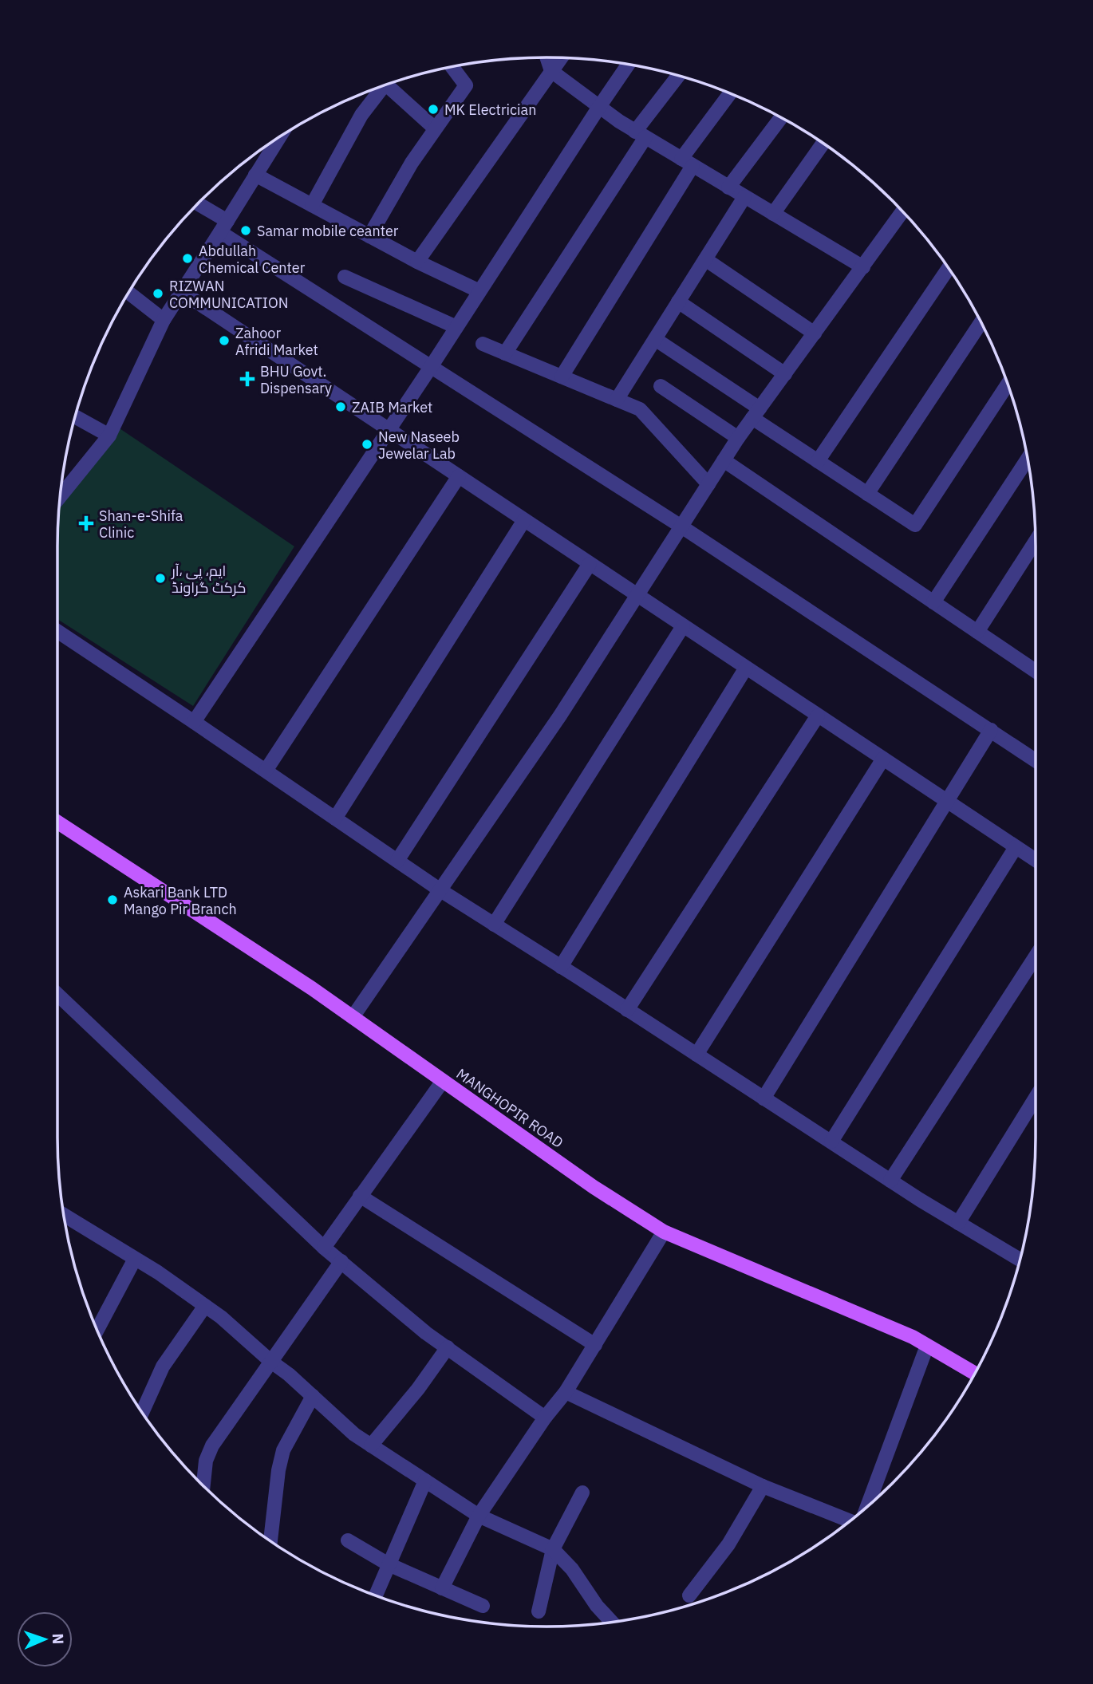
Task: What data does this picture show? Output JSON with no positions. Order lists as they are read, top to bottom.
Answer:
{
  "streets": {
    "main road": ["MANGHOPIR ROAD"]
  },
  "places": {
    "other": [
      "MK Electrician",
      "Samar mobile ceanter",
      "Abdullah Chemical Center",
      "RIZWAN COMMUNICATION",
      "Zahoor Afridi Market",
      "ZAIB Market",
      "New Naseeb Jewelar Lab",
      "ایم، پی ،آر کرکٹ گراونڈ",
      "Askari Bank LTD Mango Pir Branch"
    ],
    "health": ["BHU Govt. Dispensary", "Shan-e-Shifa Clinic"]
  },
  "north": "right"
}
